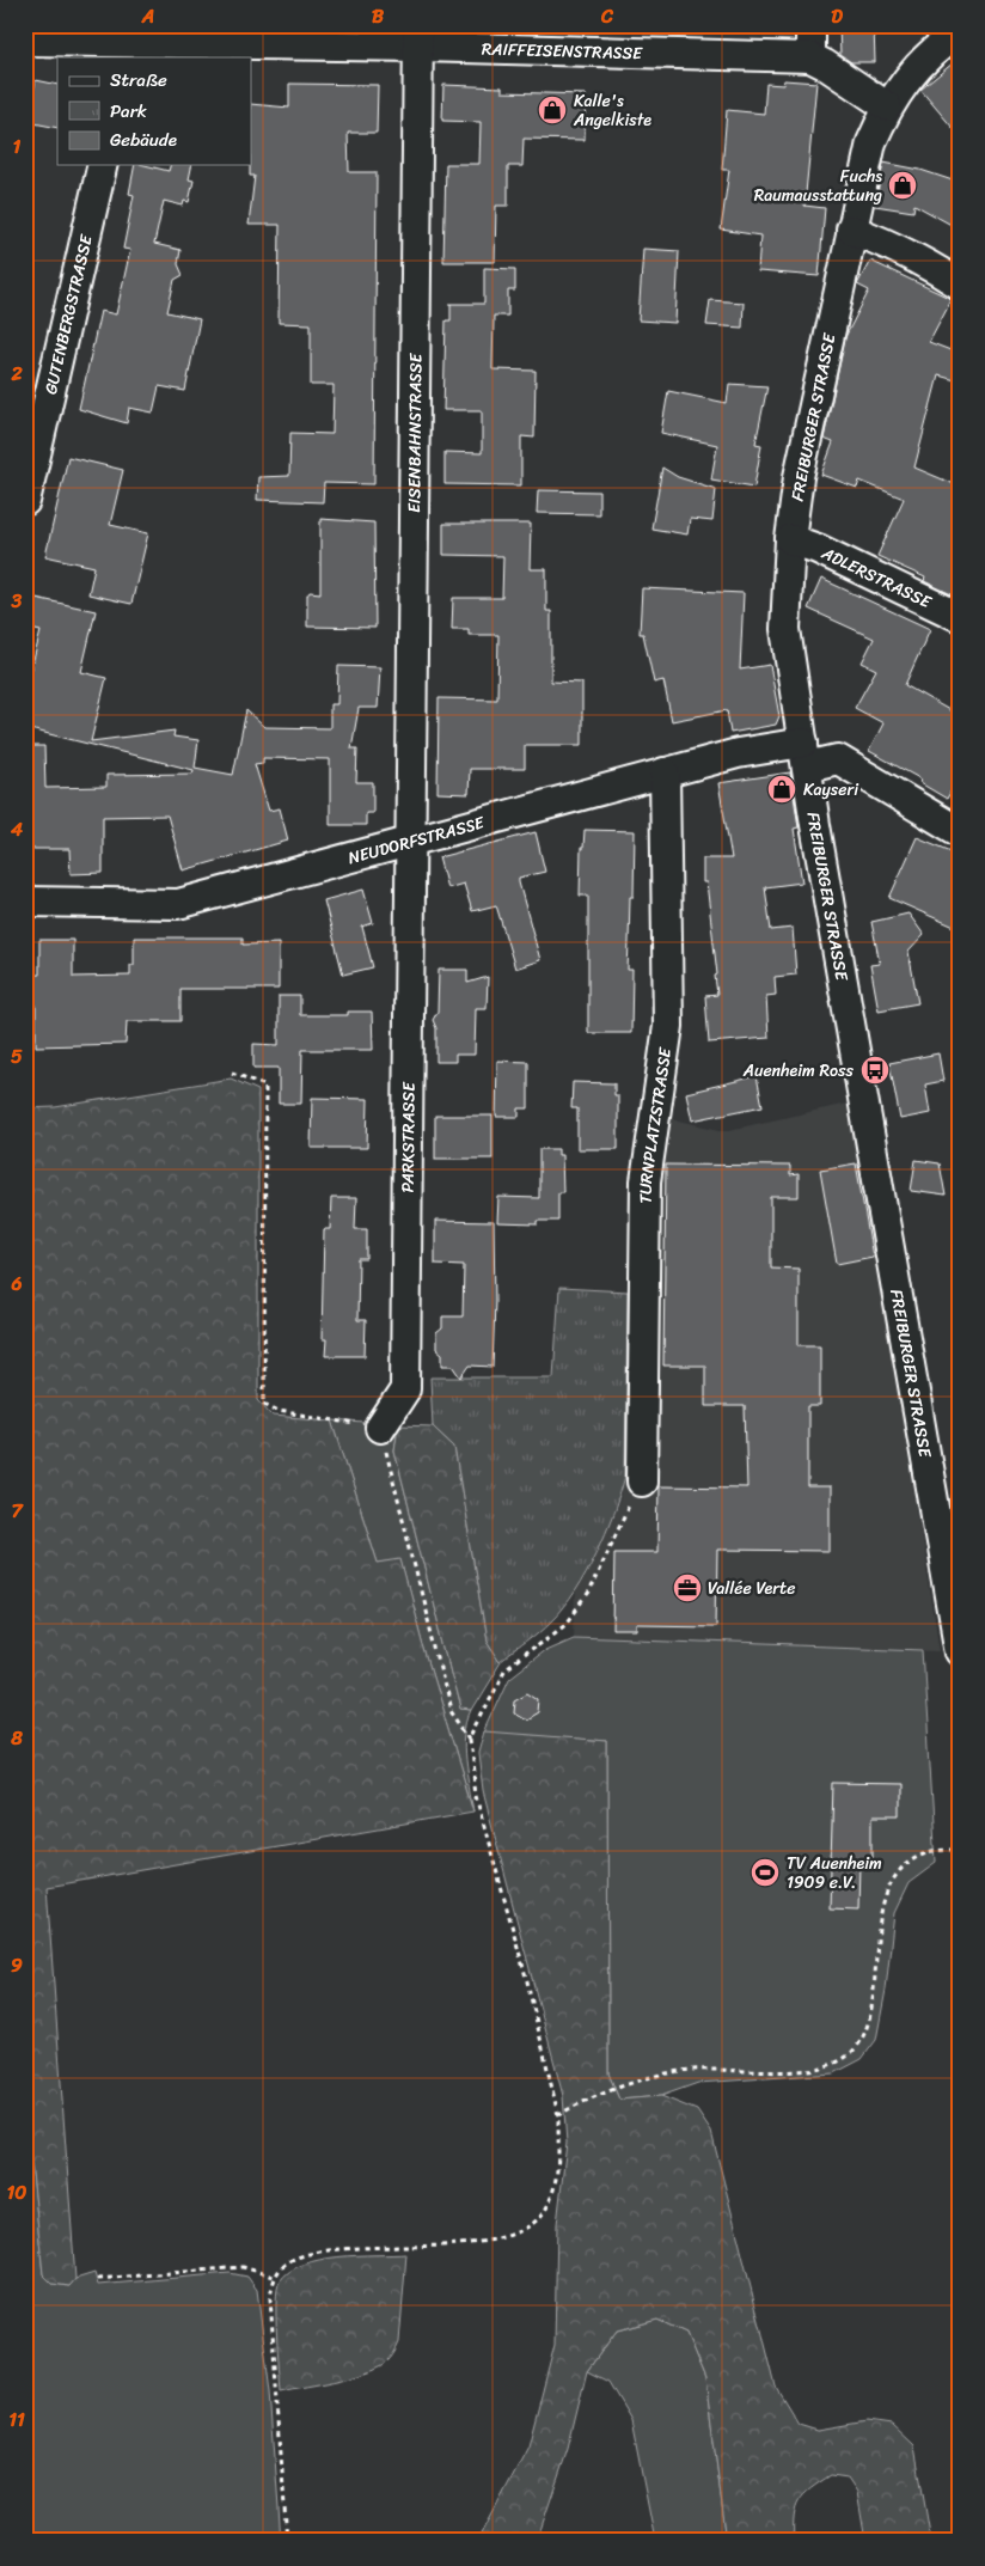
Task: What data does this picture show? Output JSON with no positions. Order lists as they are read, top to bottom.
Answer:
{
  "streets": {
    "street": [
      "RAIFFEISENSTRASSE",
      "GUTENBERGSTRASSE",
      "FREIBURGER STRASSE",
      "EISENBAHNSTRASSE",
      "ADLERSTRASSE",
      "NEUDORFSTRASSE",
      "TURNPLATZSTRASSE",
      "PARKSTRASSE"
    ]
  },
  "crossings": [
    ["RAIFFEISENSTRASSE", "EISENBAHNSTRASSE"],
    ["FREIBURGER STRASSE", "ADLERSTRASSE"],
    ["FREIBURGER STRASSE", "NEUDORFSTRASSE"],
    ["EISENBAHNSTRASSE", "NEUDORFSTRASSE"],
    ["EISENBAHNSTRASSE", "PARKSTRASSE"],
    ["NEUDORFSTRASSE", "TURNPLATZSTRASSE"],
    ["NEUDORFSTRASSE", "PARKSTRASSE"]
  ],
  "places": {
    "shop": ["Kalle's Angelkiste", "Fuchs Raumausstattung", "Kayseri"],
    "bus stop": ["Auenheim Ross"],
    "office": ["Vallée Verte"],
    "sports": ["TV Auenheim 1909 e.V."]
  },
  "legend": ["Straße", "Park", "Gebäude"],
  "grid": {
    "columns": [
      "A",
      "B",
      "C",
      "D"
    ],
    "rows": [
      "1",
      "2",
      "3",
      "4",
      "5",
      "6",
      "7",
      "8",
      "9",
      "10",
      "11"
    ]
  }
}
